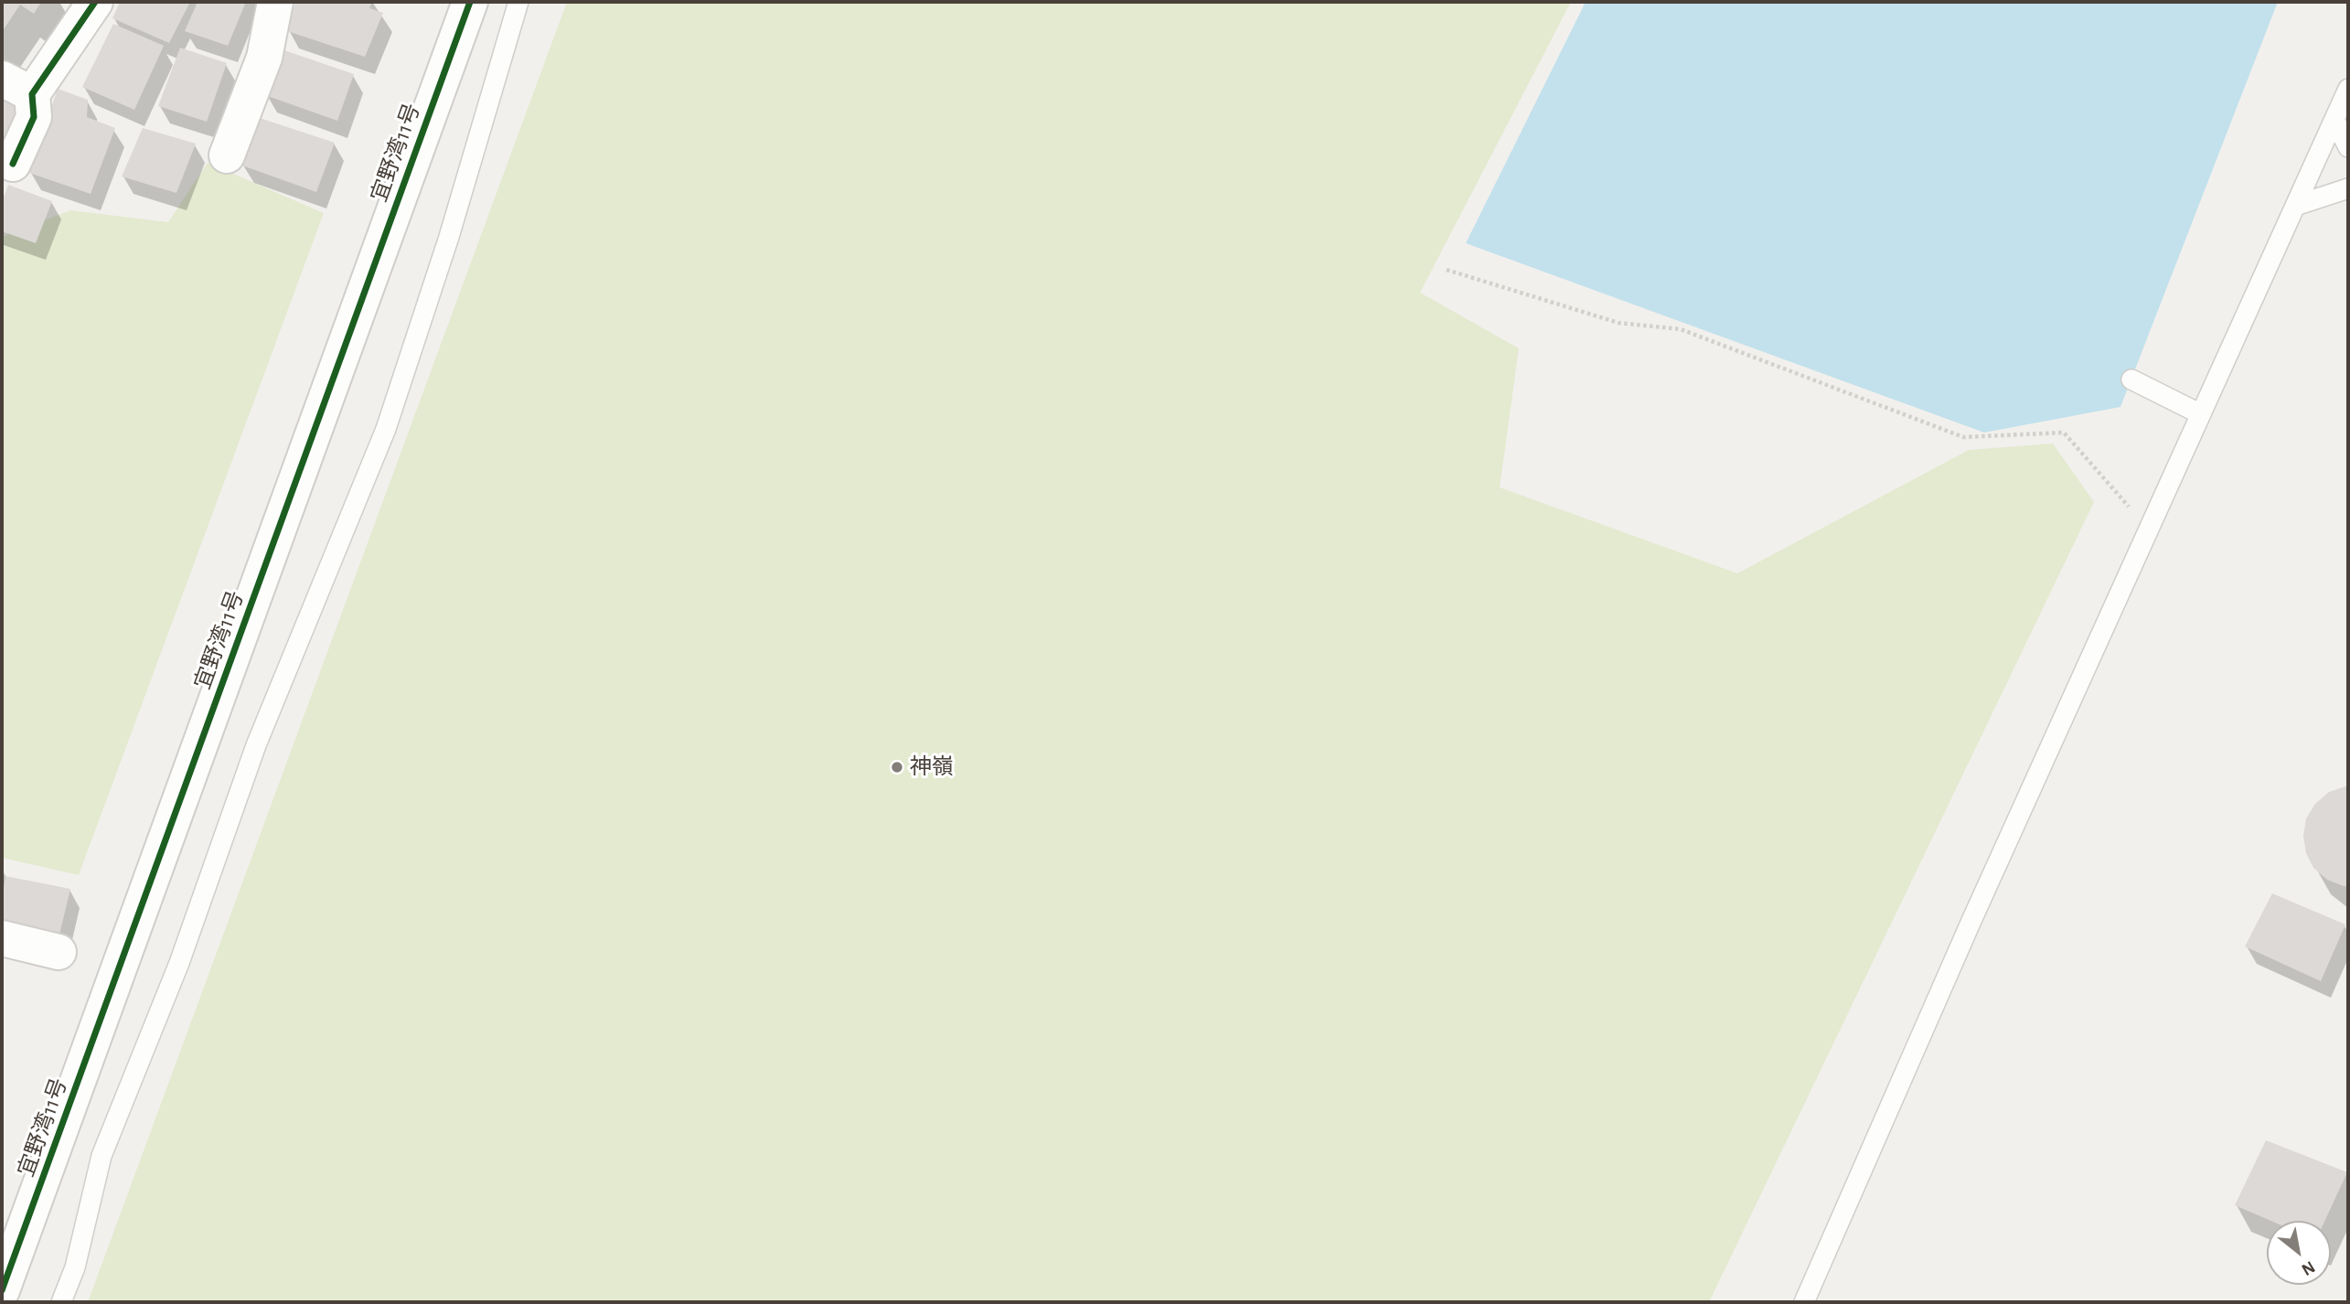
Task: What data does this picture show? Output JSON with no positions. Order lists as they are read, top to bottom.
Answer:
{
  "streets": {
    "street": ["宜野湾11号"]
  },
  "places": ["神嶺"],
  "north": "bottom right"
}
